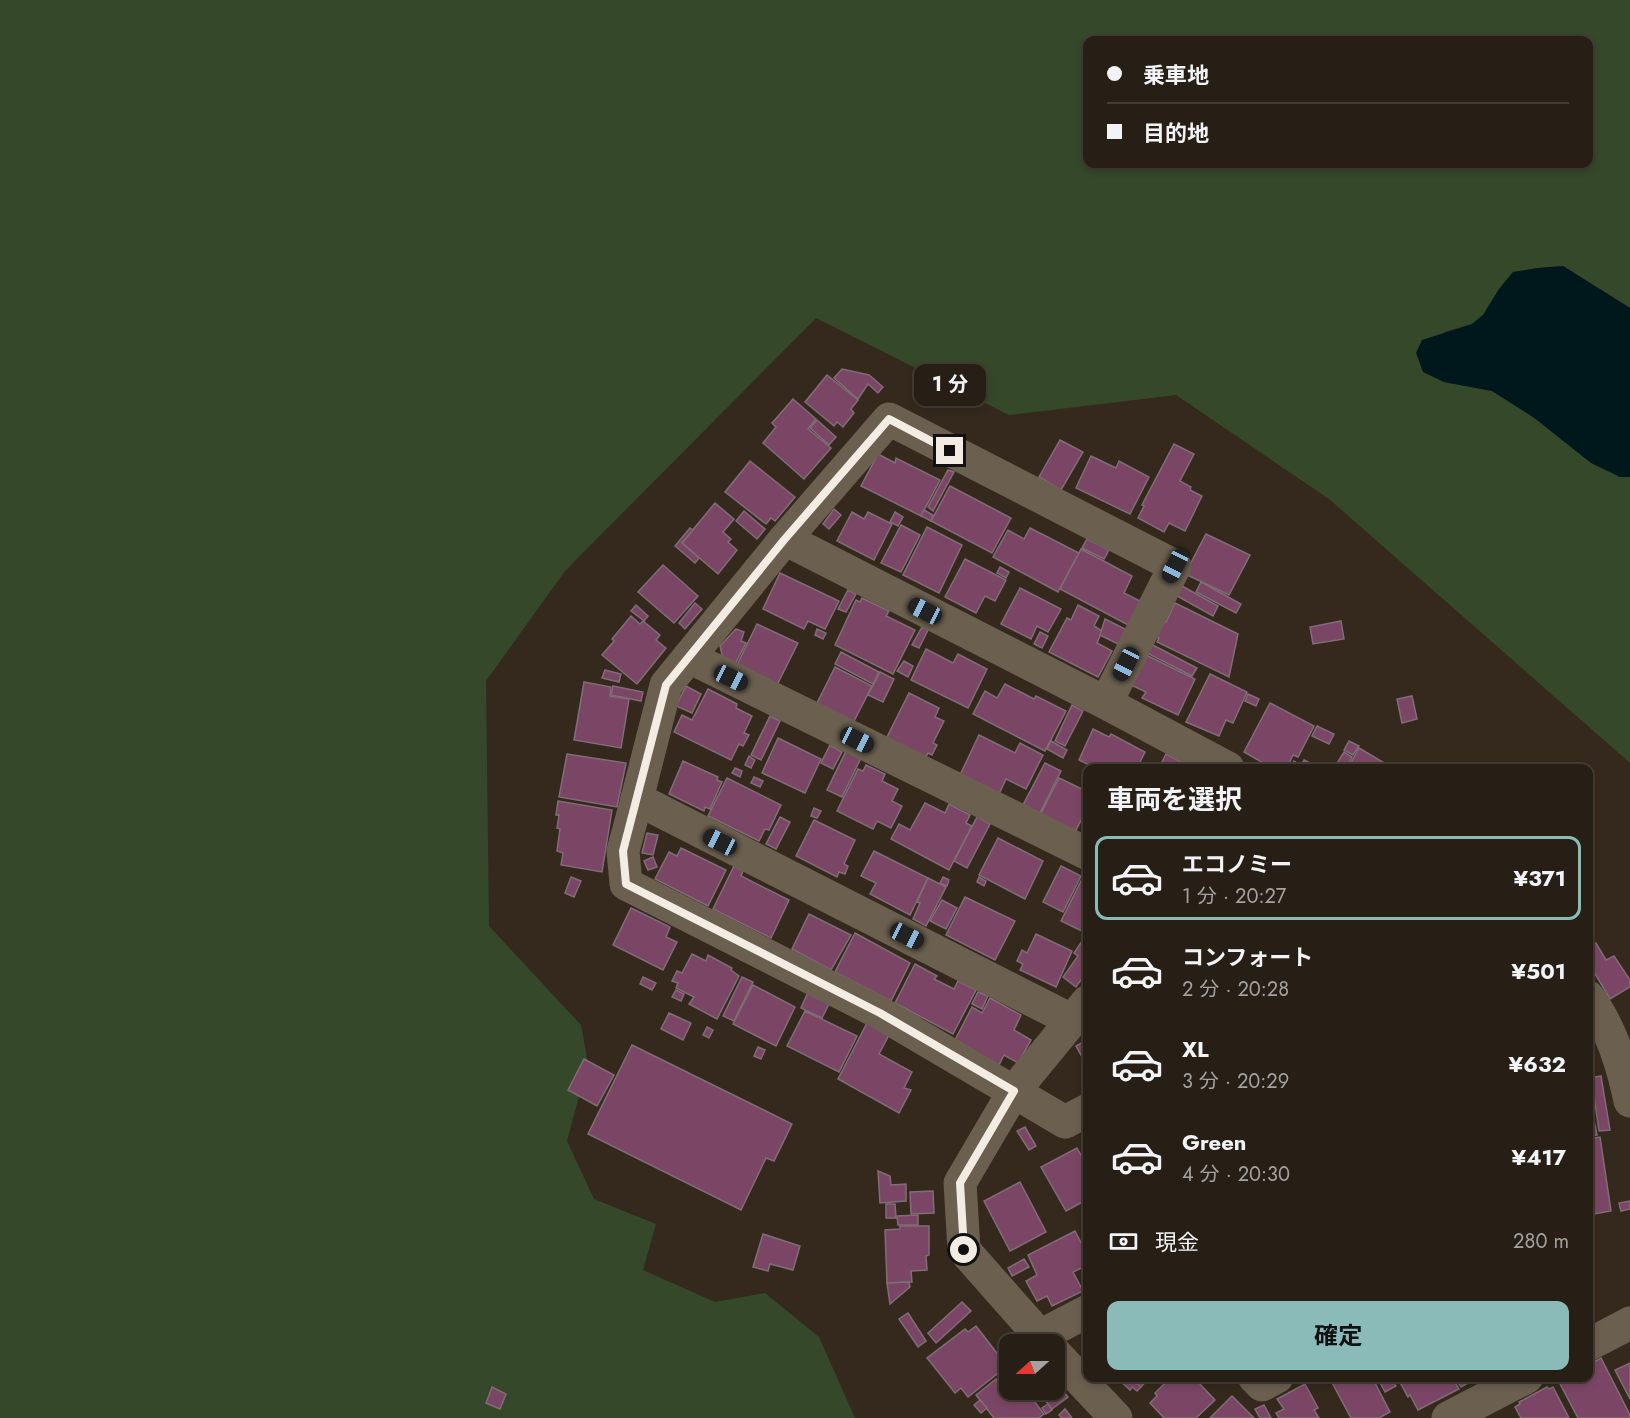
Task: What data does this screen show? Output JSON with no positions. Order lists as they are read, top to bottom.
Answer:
{
  "north": "left",
  "page": {
    "banner": ["乗車地", "目的地"],
    "bubble": "1 分",
    "heading": "車両を選択",
    "list": [
      {
        "name": "エコノミー",
        "note": "1 分 · 20:27",
        "value": "¥371"
      },
      {
        "name": "コンフォート",
        "note": "2 分 · 20:28",
        "value": "¥501"
      },
      {
        "name": "XL",
        "note": "3 分 · 20:29",
        "value": "¥632"
      },
      {
        "name": "Green",
        "note": "4 分 · 20:30",
        "value": "¥417"
      }
    ],
    "pay": ["現金", "280 m"],
    "buttons": "確定"
  }
}
